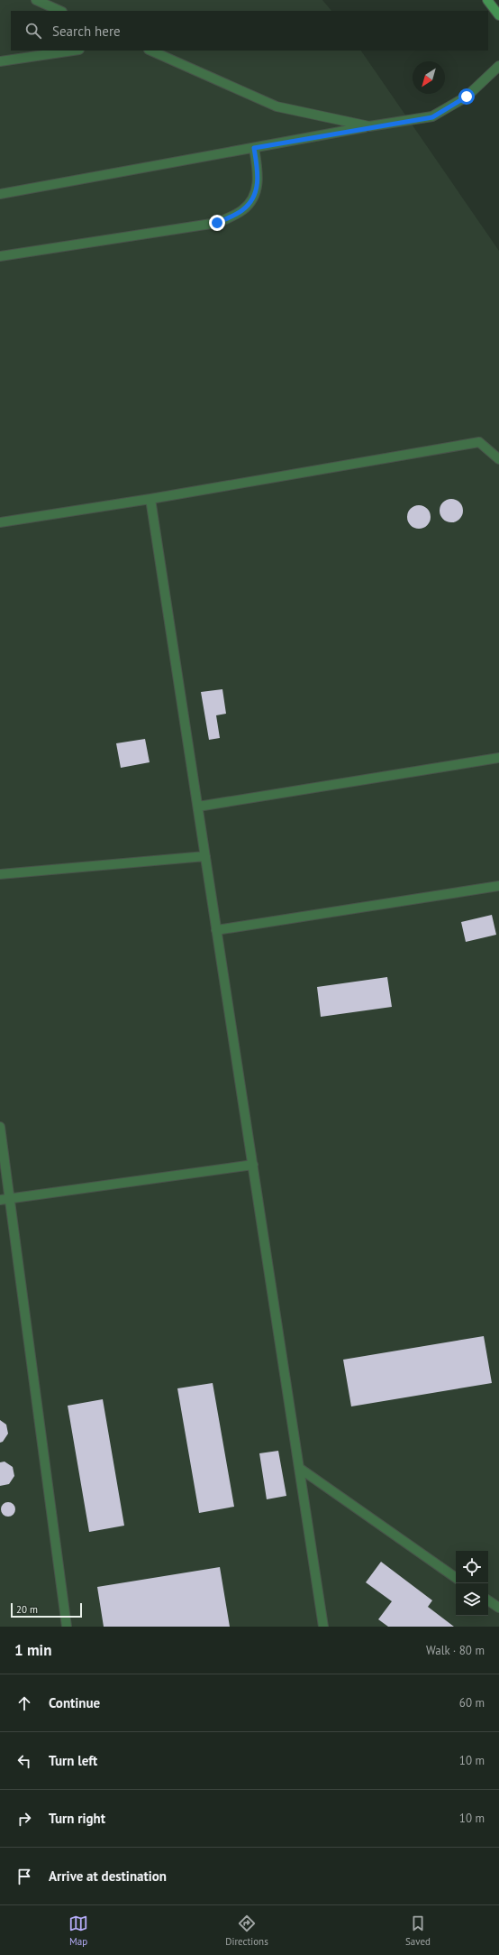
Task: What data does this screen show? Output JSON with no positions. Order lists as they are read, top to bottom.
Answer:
{
  "scale_bar": "20 m",
  "north": "bottom left",
  "page": {
    "search": "Search here",
    "scale": "20 m",
    "heading": ["1 min", "Walk · 80 m"],
    "list": [
      ["Continue", "60 m"],
      ["Turn left", "10 m"],
      ["Turn right", "10 m"],
      "Arrive at destination"
    ],
    "nav": ["Map", "Directions", "Saved"]
  }
}
